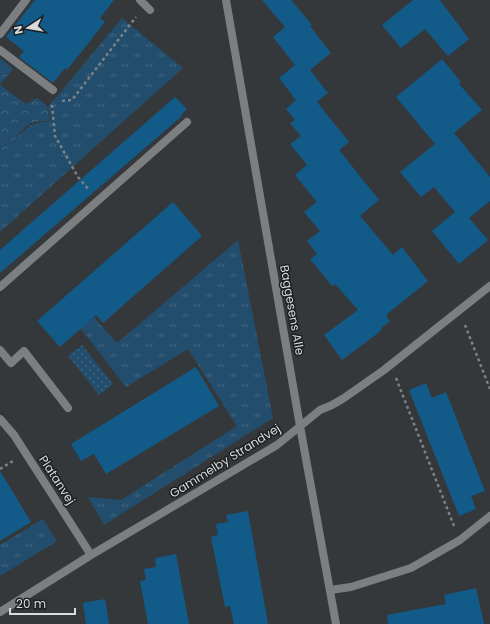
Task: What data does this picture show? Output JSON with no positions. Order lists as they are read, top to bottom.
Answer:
{
  "streets": {
    "street": ["Baggesens Alle", "Gammelby Strandvej", "Platanvej"]
  },
  "crossings": [
    ["Baggesens Alle", "Gammelby Strandvej"],
    ["Gammelby Strandvej", "Platanvej"]
  ],
  "scale_bar": "20 m",
  "north": "left"
}
